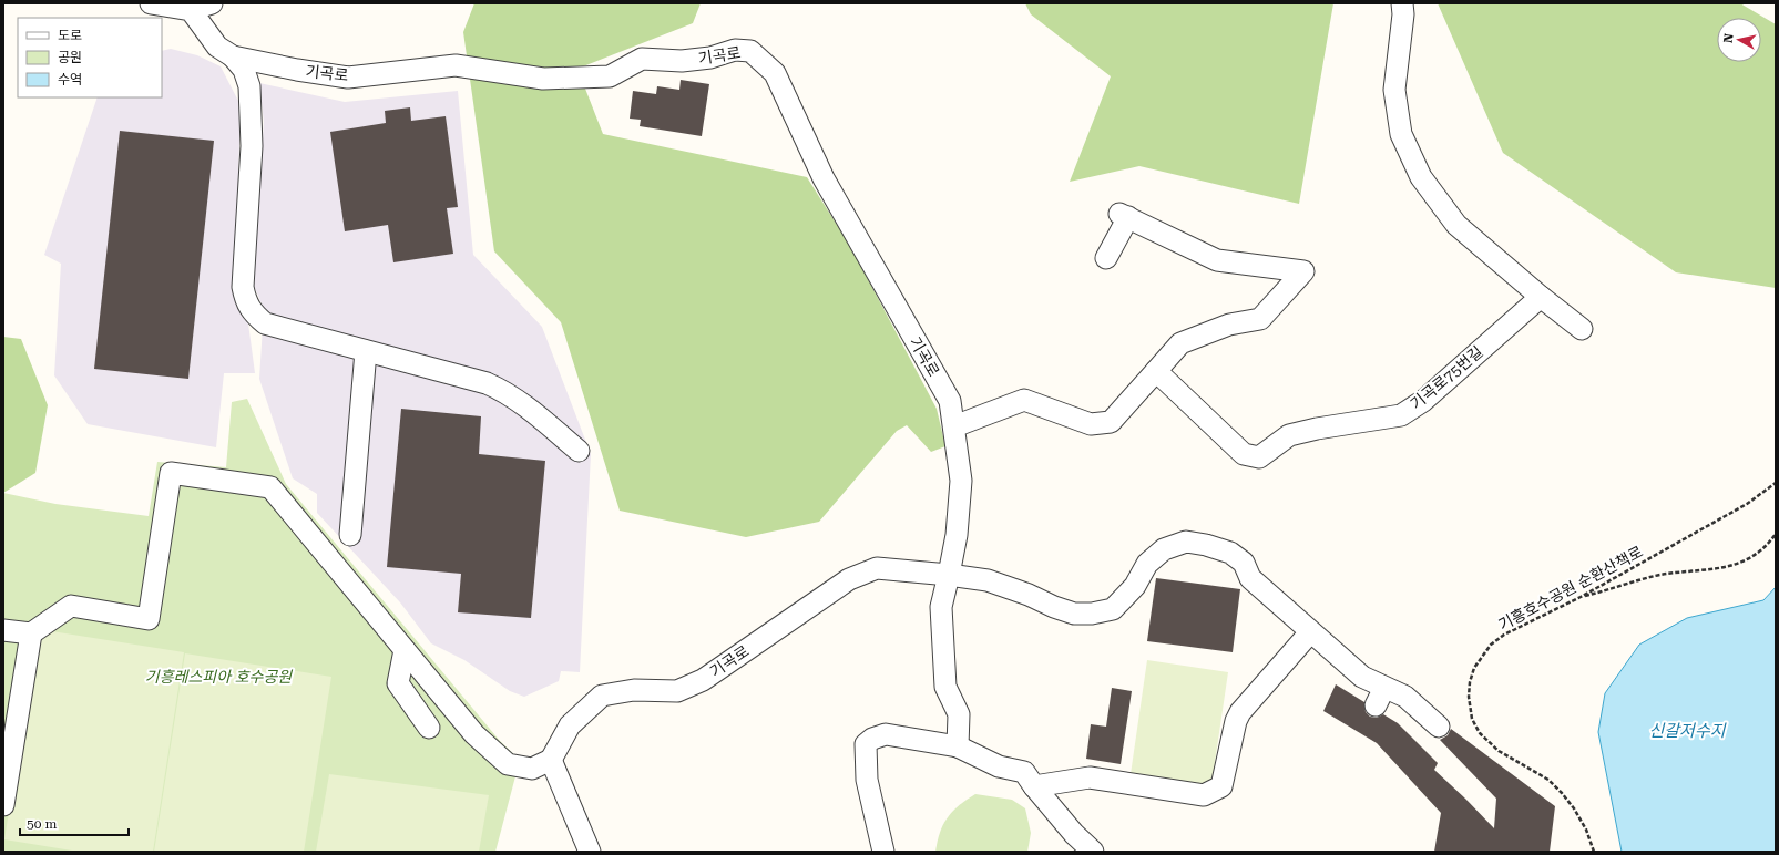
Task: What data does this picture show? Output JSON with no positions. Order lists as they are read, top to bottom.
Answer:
{
  "streets": {
    "street": ["기곡로", "기곡로75번길"],
    "path": ["기흥호수공원 순환산책로"]
  },
  "water": ["신갈저수지"],
  "parks": ["기흥레스피아 호수공원"],
  "legend": ["도로", "공원", "수역"],
  "scale_bar": "50 m",
  "north": "left"
}
